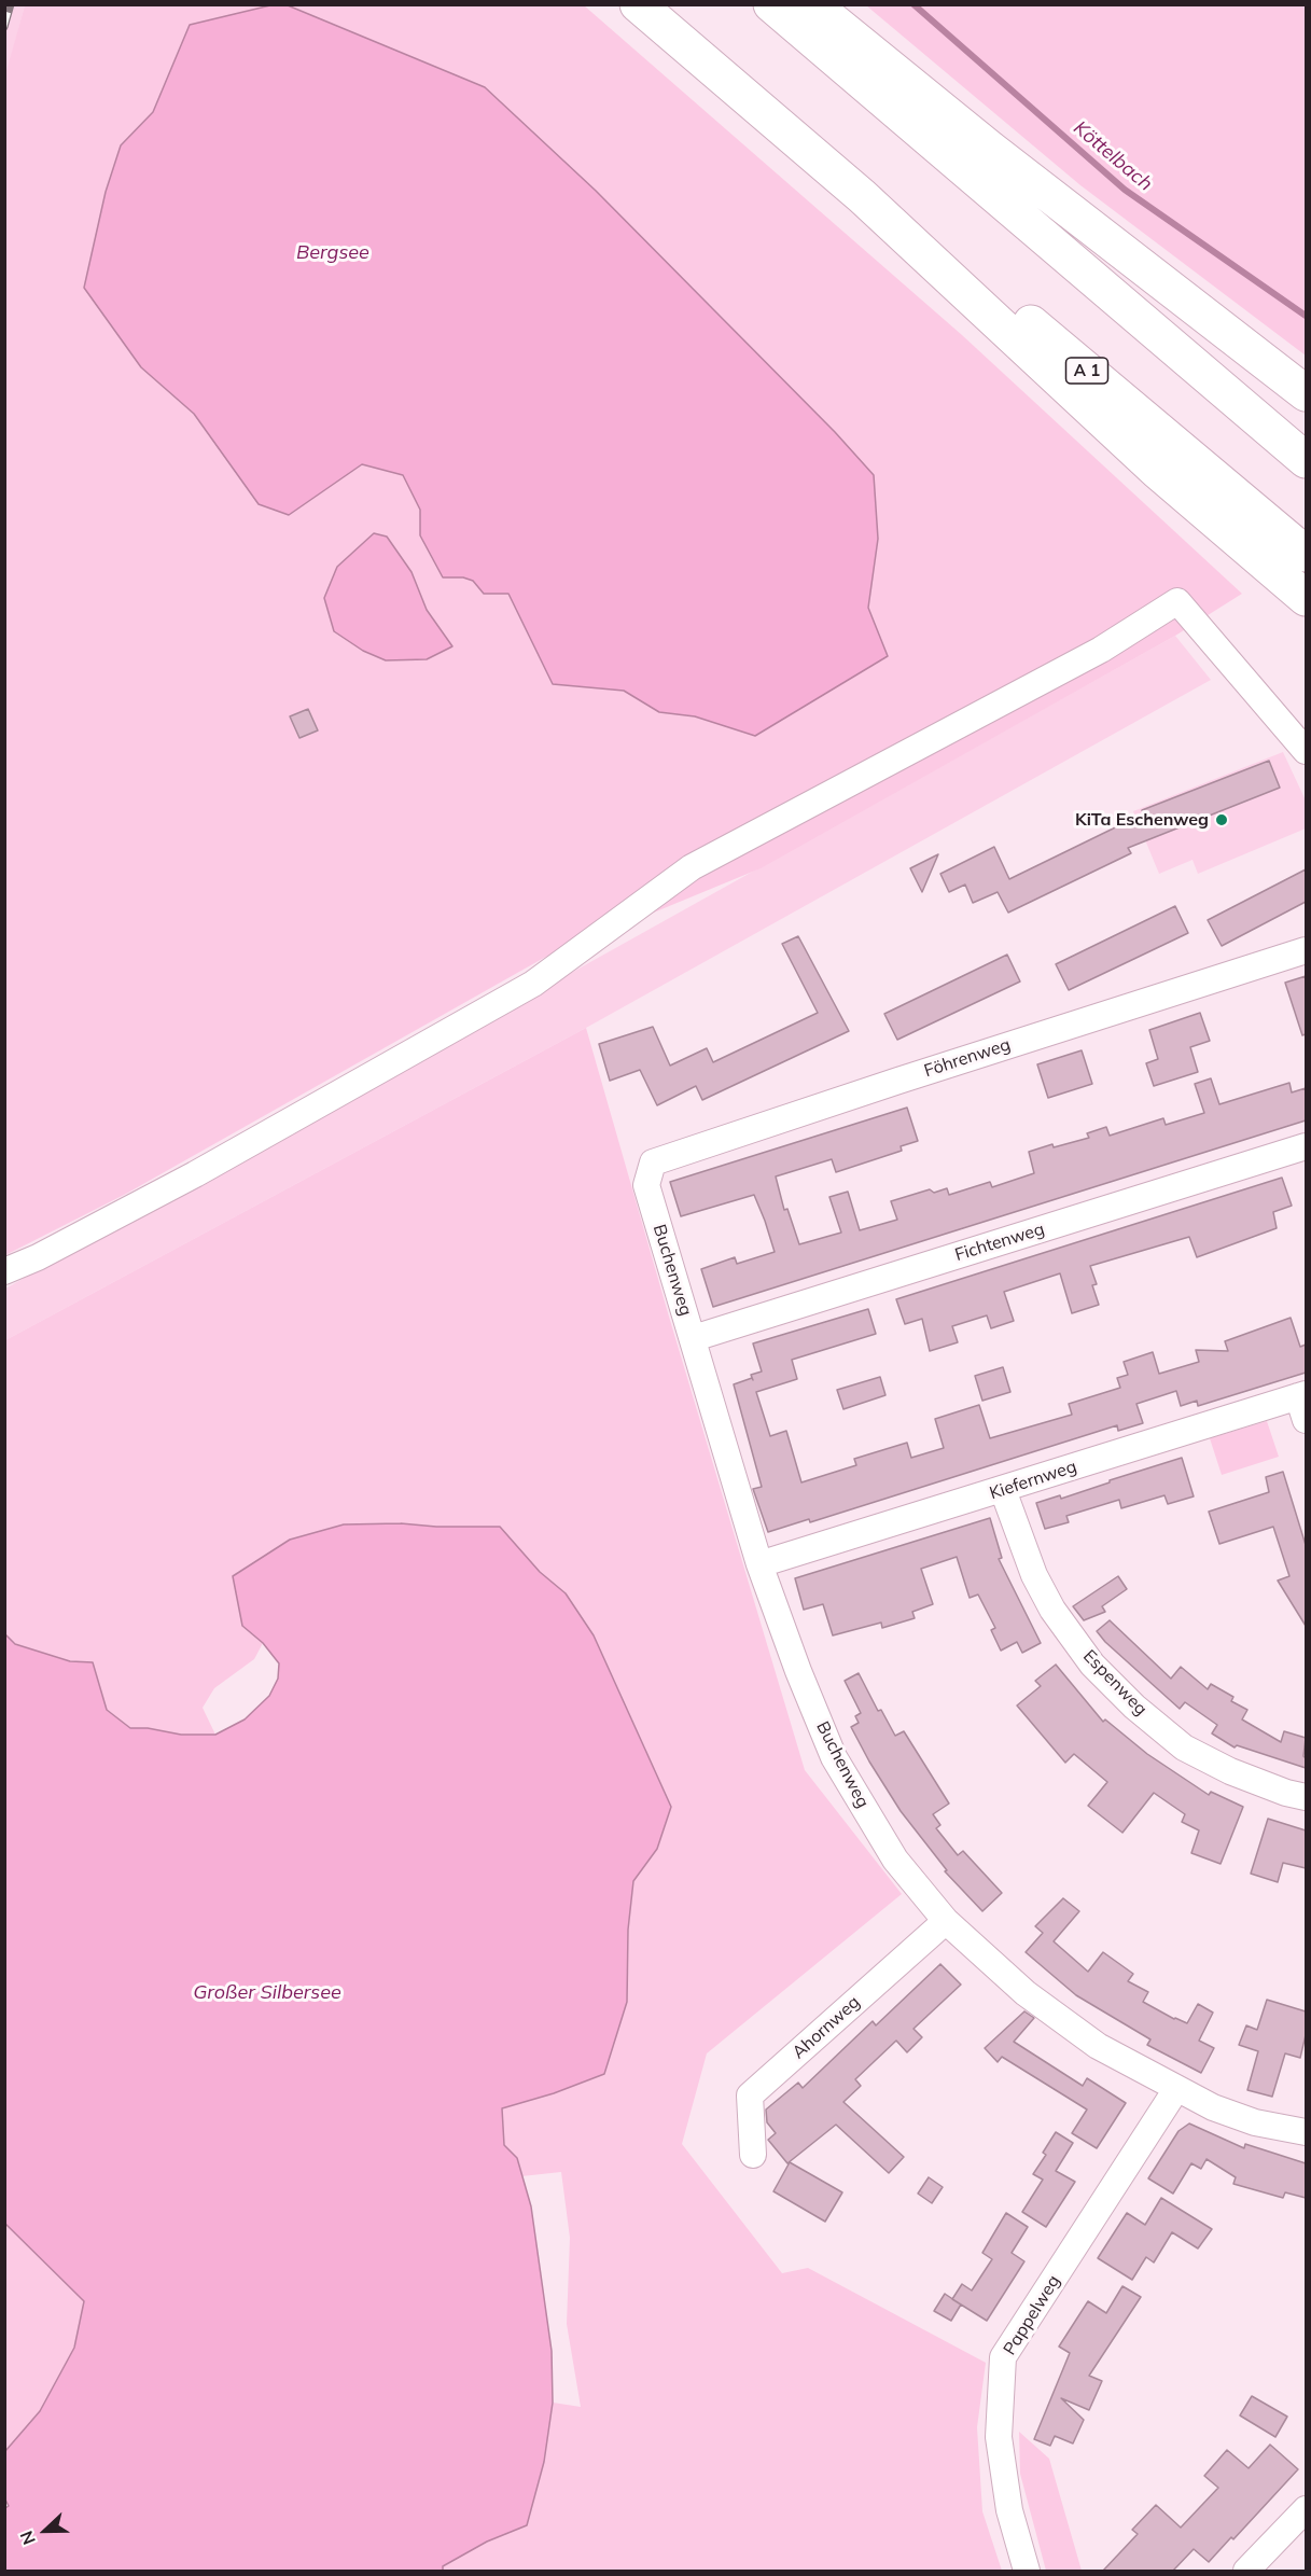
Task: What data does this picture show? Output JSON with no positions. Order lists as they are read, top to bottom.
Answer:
{
  "streets": {
    "highway": ["A 1"],
    "street": [
      "Föhrenweg",
      "Fichtenweg",
      "Buchenweg",
      "Kiefernweg",
      "Espenweg",
      "Ahornweg",
      "Pappelweg"
    ]
  },
  "crossings": [
    ["Föhrenweg", "Buchenweg"],
    ["Fichtenweg", "Buchenweg"],
    ["Buchenweg", "Kiefernweg"],
    ["Buchenweg", "Ahornweg"],
    ["Buchenweg", "Pappelweg"],
    ["Kiefernweg", "Espenweg"]
  ],
  "water": ["Köttelbach", "Bergsee", "Großer Silbersee"],
  "places": ["KiTa Eschenweg"],
  "north": "left"
}
